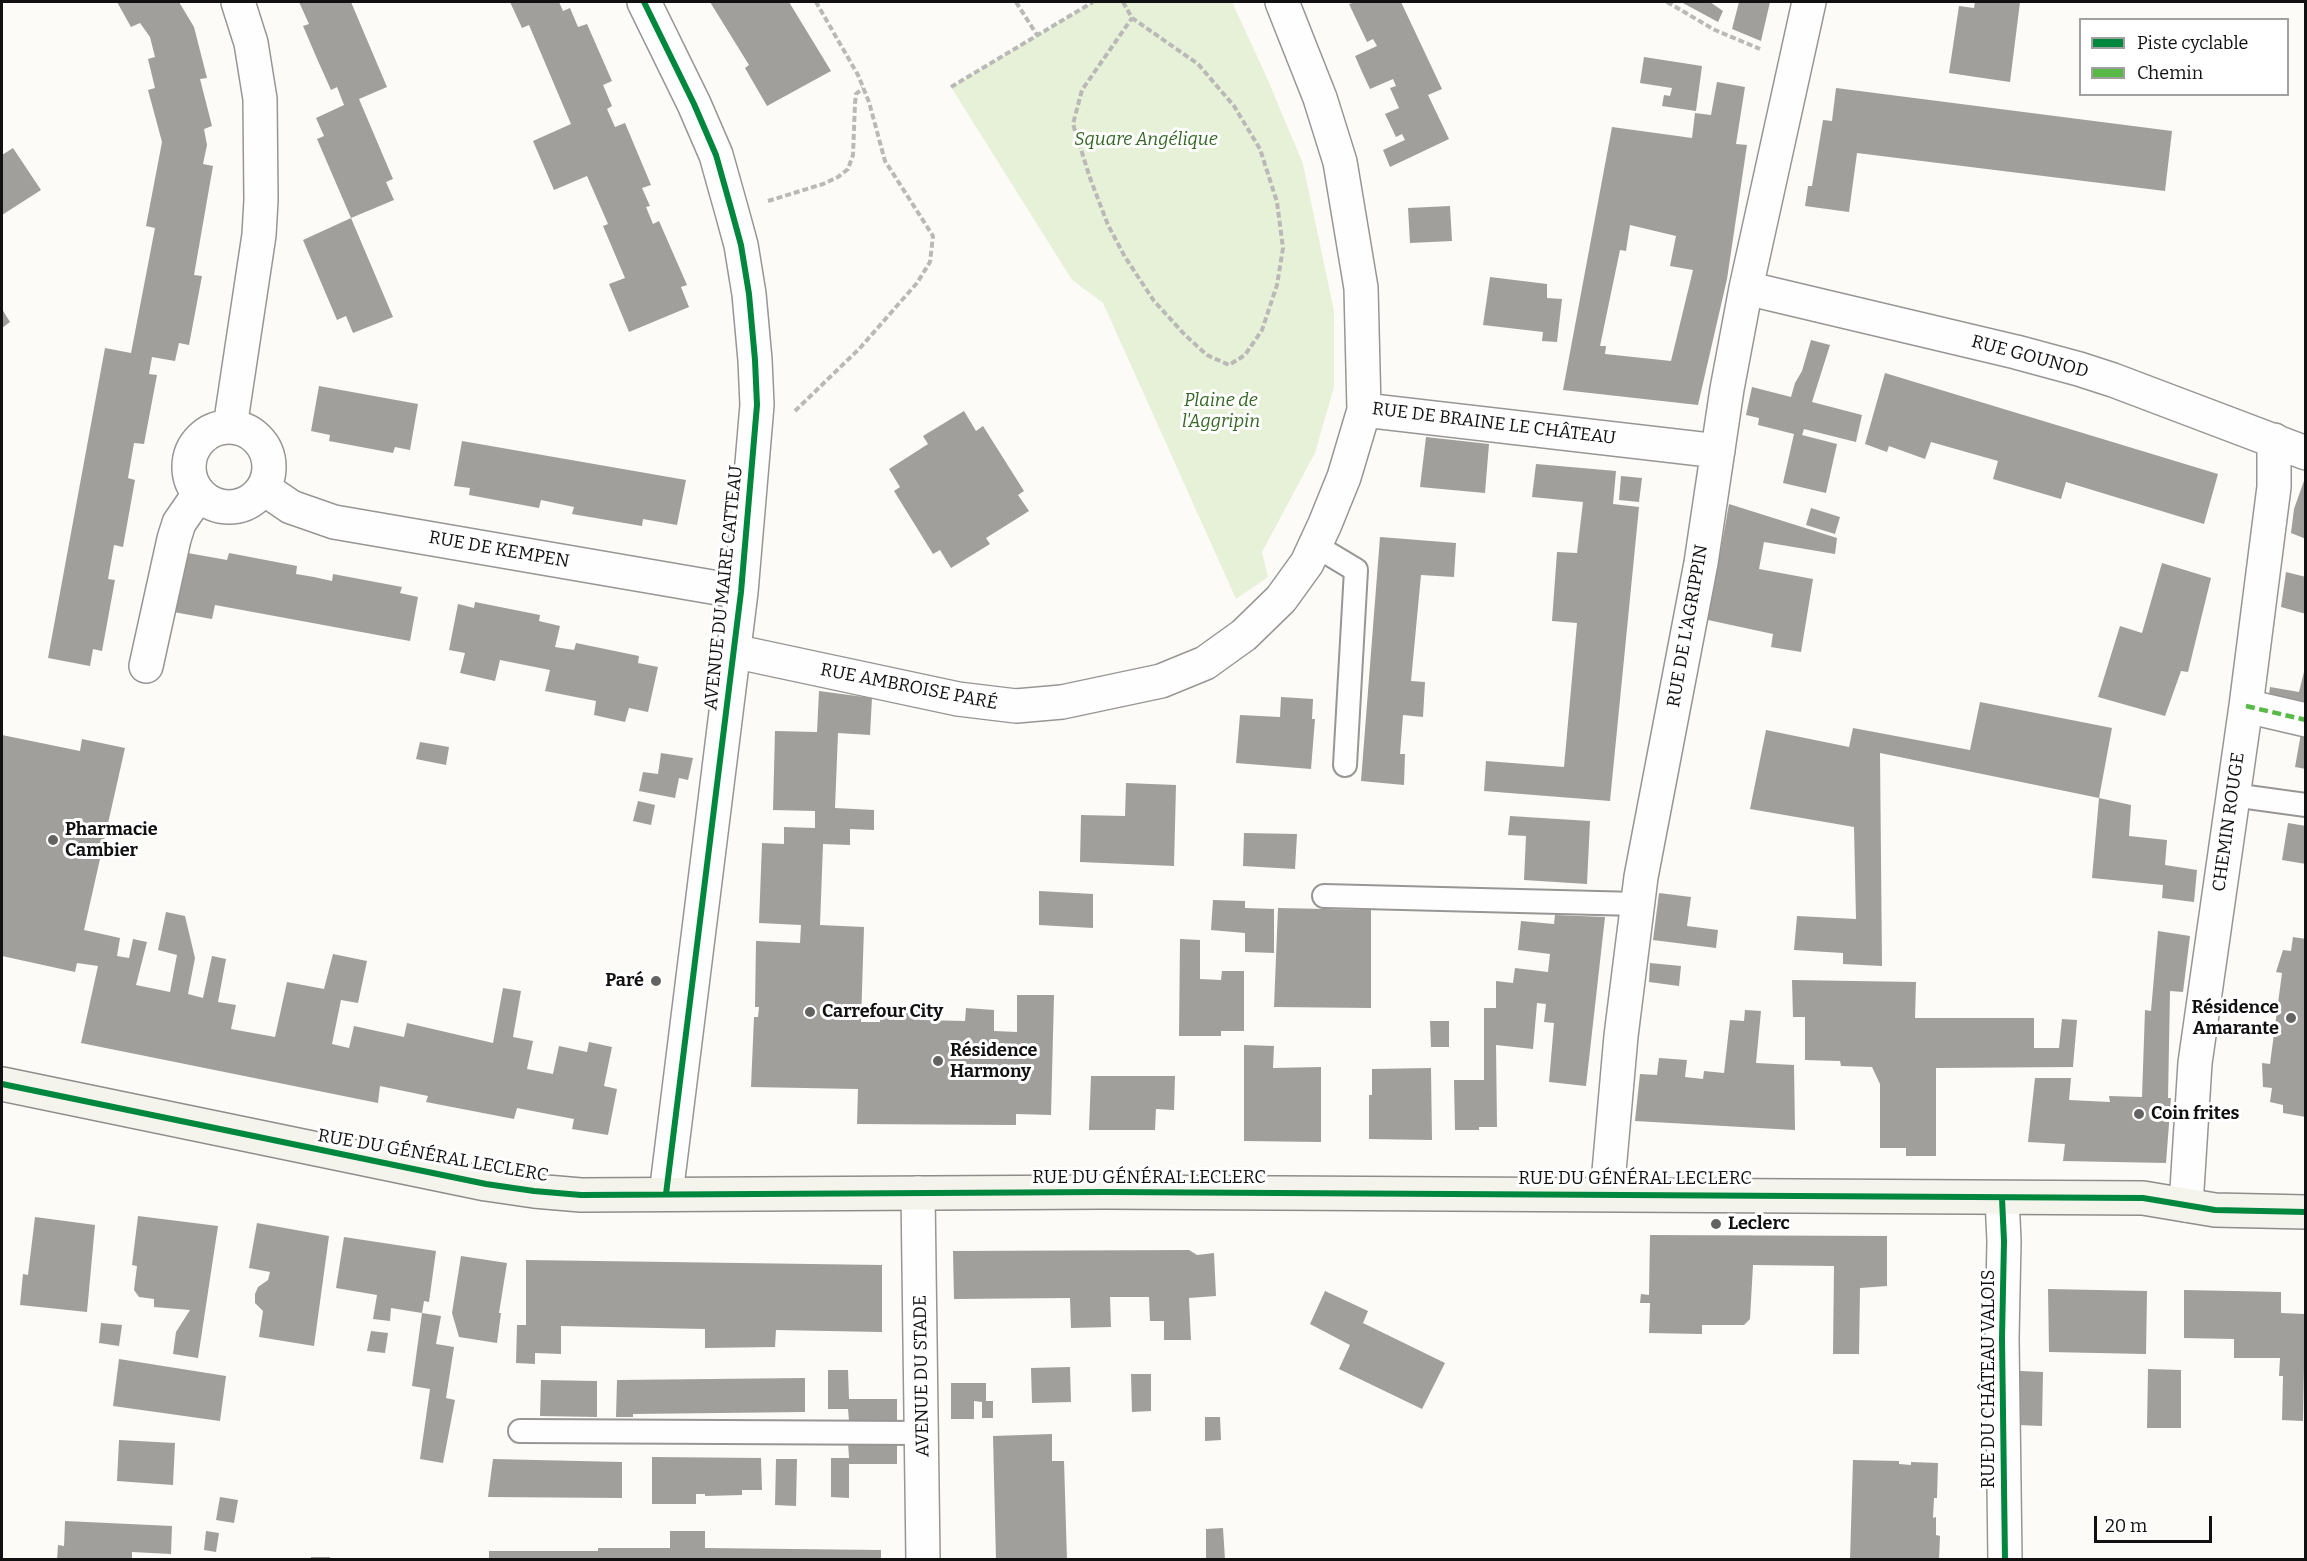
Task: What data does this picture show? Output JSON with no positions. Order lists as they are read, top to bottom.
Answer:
{
  "streets": {
    "street": [
      "RUE GOUNOD",
      "RUE DE BRAINE LE CHÂTEAU",
      "RUE DE KEMPEN",
      "AVENUE DU MAIRE CATTEAU",
      "RUE DE L'AGRIPPIN",
      "RUE AMBROISE PARÉ",
      "CHEMIN ROUGE",
      "RUE DU GÉNÉRAL LECLERC",
      "AVENUE DU STADE",
      "RUE DU CHÂTEAU VALOIS"
    ]
  },
  "crossings": [
    ["RUE GOUNOD", "RUE DE L'AGRIPPIN"],
    ["RUE GOUNOD", "CHEMIN ROUGE"],
    ["RUE DE BRAINE LE CHÂTEAU", "RUE DE L'AGRIPPIN"],
    ["RUE DE BRAINE LE CHÂTEAU", "RUE AMBROISE PARÉ"],
    ["RUE DE KEMPEN", "AVENUE DU MAIRE CATTEAU"],
    ["AVENUE DU MAIRE CATTEAU", "RUE AMBROISE PARÉ"],
    ["AVENUE DU MAIRE CATTEAU", "RUE DU GÉNÉRAL LECLERC"],
    ["RUE DE L'AGRIPPIN", "RUE DU GÉNÉRAL LECLERC"],
    ["CHEMIN ROUGE", "RUE DU GÉNÉRAL LECLERC"],
    ["RUE DU GÉNÉRAL LECLERC", "AVENUE DU STADE"],
    ["RUE DU GÉNÉRAL LECLERC", "RUE DU CHÂTEAU VALOIS"]
  ],
  "parks": ["Square Angélique", "Plaine de l'Aggripin"],
  "places": [
    "Pharmacie Cambier",
    "Paré",
    "Carrefour City",
    "Résidence Amarante",
    "Résidence Harmony",
    "Coin frites",
    "Leclerc"
  ],
  "legend": ["Piste cyclable", "Chemin"],
  "scale_bar": "20 m"
}
